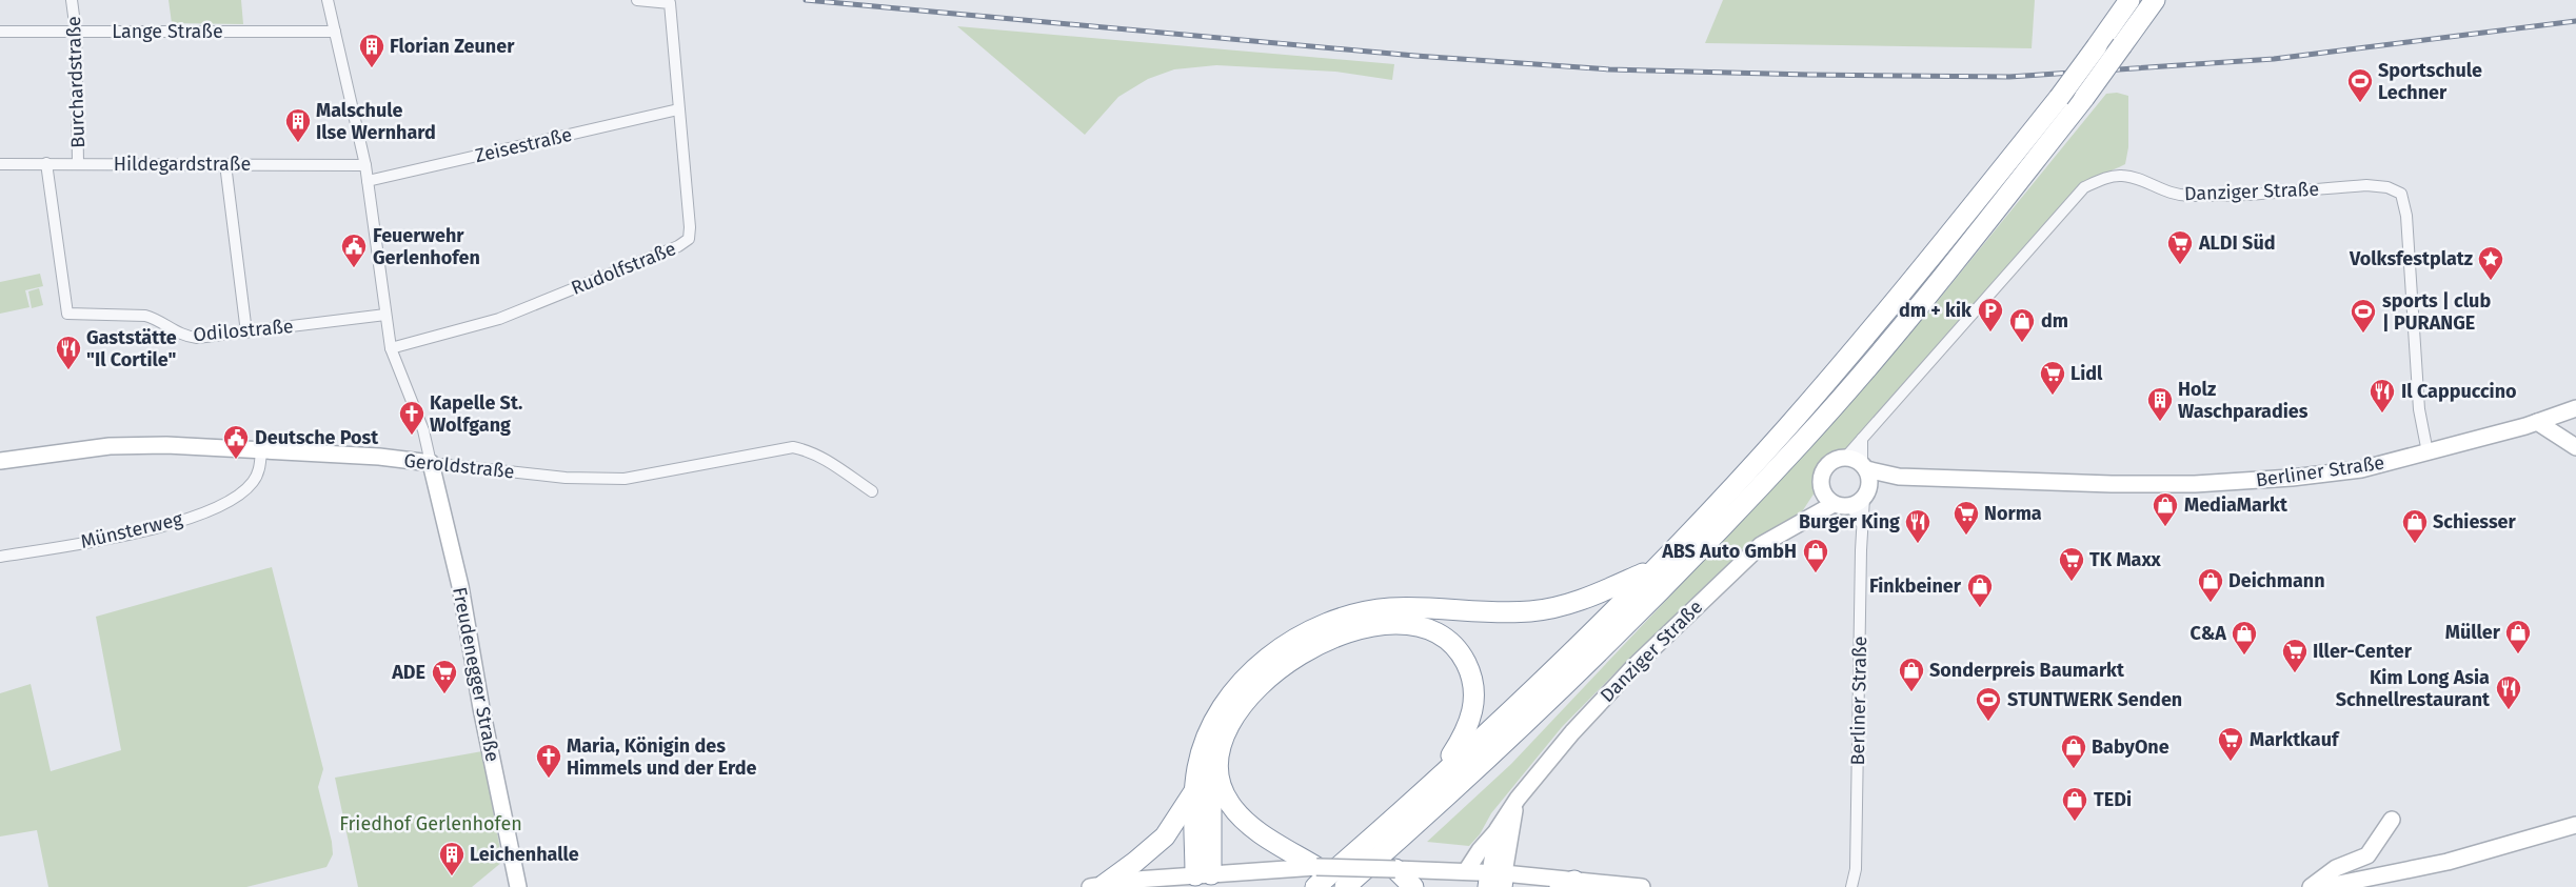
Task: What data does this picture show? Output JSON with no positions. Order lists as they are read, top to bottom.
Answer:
{
  "streets": {
    "street": [
      "Lange Straße",
      "Burchardstraße",
      "Zeisestraße",
      "Hildegardstraße",
      "Danziger Straße",
      "Rudolfstraße",
      "Odilostraße",
      "Geroldstraße",
      "Berliner Straße",
      "Münsterweg",
      "Freudenegger Straße"
    ]
  },
  "crossings": [
    ["Lange Straße", "Burchardstraße"],
    ["Burchardstraße", "Hildegardstraße"],
    ["Zeisestraße", "Rudolfstraße"],
    ["Hildegardstraße", "Odilostraße"],
    ["Danziger Straße", "Berliner Straße"],
    ["Geroldstraße", "Münsterweg"],
    ["Geroldstraße", "Freudenegger Straße"]
  ],
  "parks": ["Friedhof Gerlenhofen"],
  "places": {
    "building": [
      "Florian Zeuner",
      "Malschule Ilse Wernhard",
      "Holz Waschparadies",
      "Leichenhalle"
    ],
    "sports": ["Sportschule Lechner", "sports | club | PURANGE", "STUNTWERK Senden"],
    "supermarket": [
      "ALDI Süd",
      "Lidl",
      "Norma",
      "TK Maxx",
      "Iller-Center",
      "ADE",
      "Marktkauf"
    ],
    "public building": ["Feuerwehr Gerlenhofen", "Deutsche Post"],
    "place": ["Volksfestplatz"],
    "parking": ["dm + kik"],
    "shop": [
      "dm",
      "MediaMarkt",
      "Schiesser",
      "ABS Auto GmbH",
      "Deichmann",
      "Finkbeiner",
      "Müller",
      "C&A",
      "Sonderpreis Baumarkt",
      "BabyOne",
      "TEDi"
    ],
    "restaurant": [
      "Gaststätte \"Il Cortile\"",
      "Il Cappuccino",
      "Burger King",
      "Kim Long Asia Schnellrestaurant"
    ],
    "church": ["Kapelle St. Wolfgang", "Maria, Königin des Himmels und der Erde"]
  }
}
